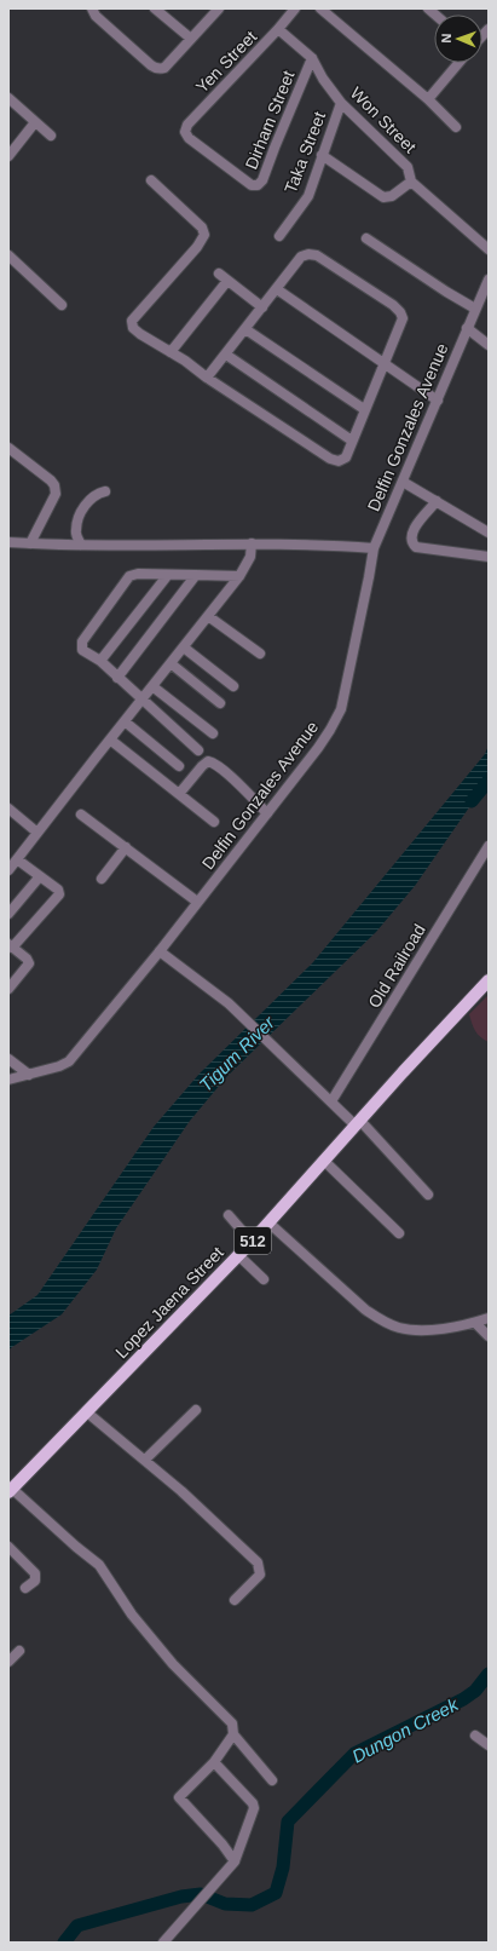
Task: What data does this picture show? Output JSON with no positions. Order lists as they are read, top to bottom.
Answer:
{
  "streets": {
    "main road": ["512", "Lopez Jaena Street"],
    "street": [
      "Yen Street",
      "Dirham Street",
      "Won Street",
      "Taka Street",
      "Delfin Gonzales Avenue",
      "Old Railroad"
    ]
  },
  "crossings": [
    ["Yen Street", "Dirham Street"],
    ["Yen Street", "Won Street"],
    ["Dirham Street", "Won Street"],
    ["Won Street", "Taka Street"]
  ],
  "water": ["Tigum River", "Dungon Creek"],
  "north": "left"
}
